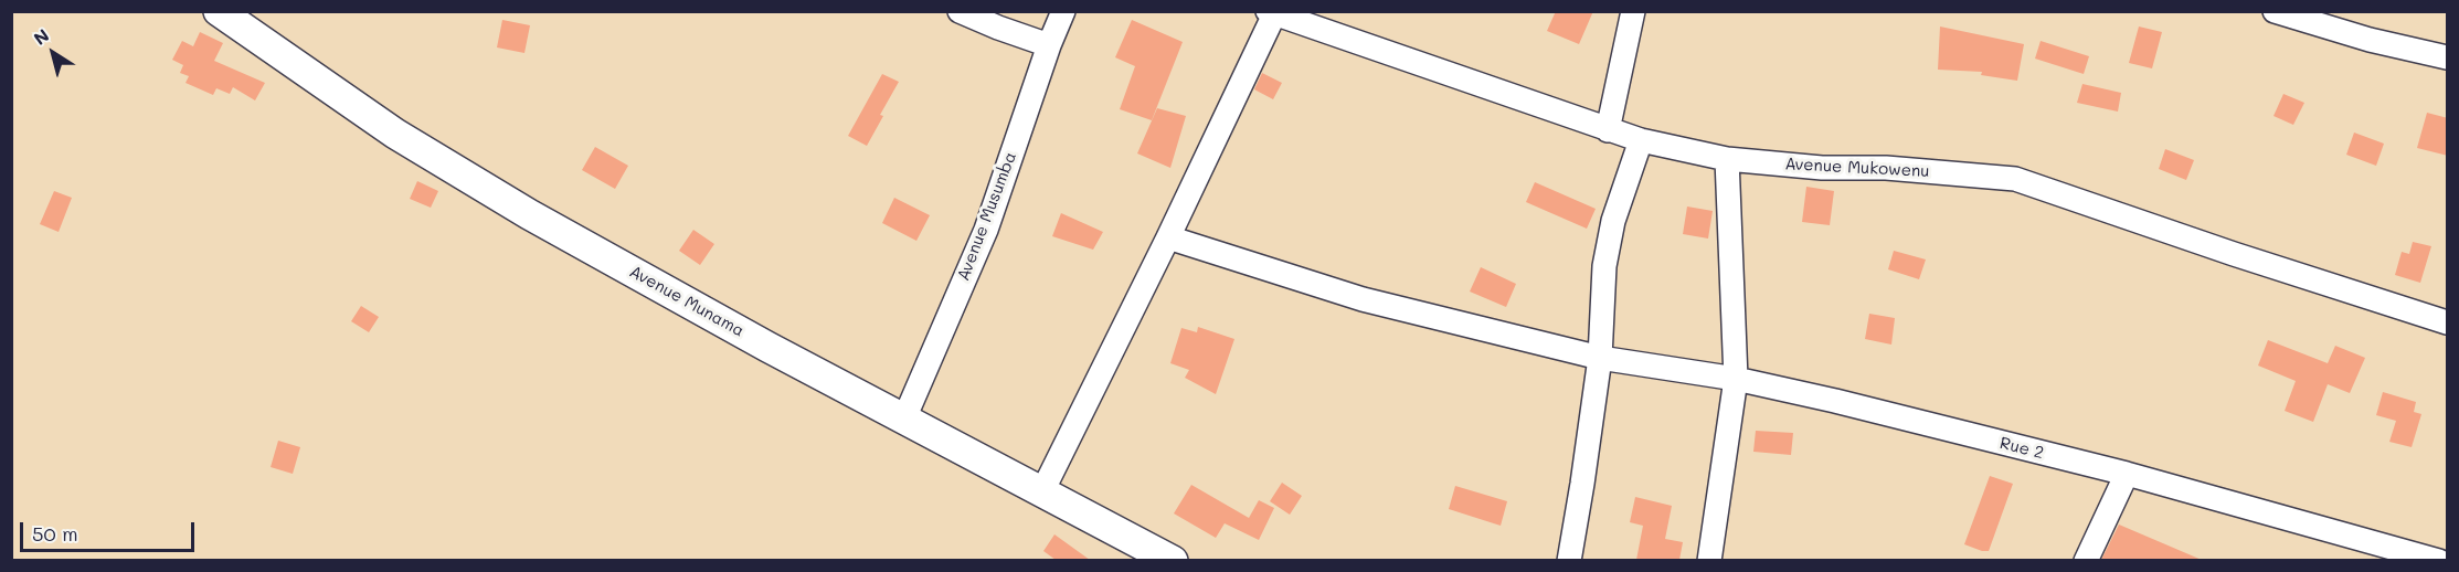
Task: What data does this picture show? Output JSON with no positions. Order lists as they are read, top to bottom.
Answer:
{
  "streets": {
    "street": [
      "Avenue Mukowenu",
      "Avenue Musumba",
      "Avenue Munama",
      "Rue 2"
    ]
  },
  "crossings": [
    ["Avenue Musumba", "Avenue Munama"]
  ],
  "scale_bar": "50 m",
  "north": "top left"
}
